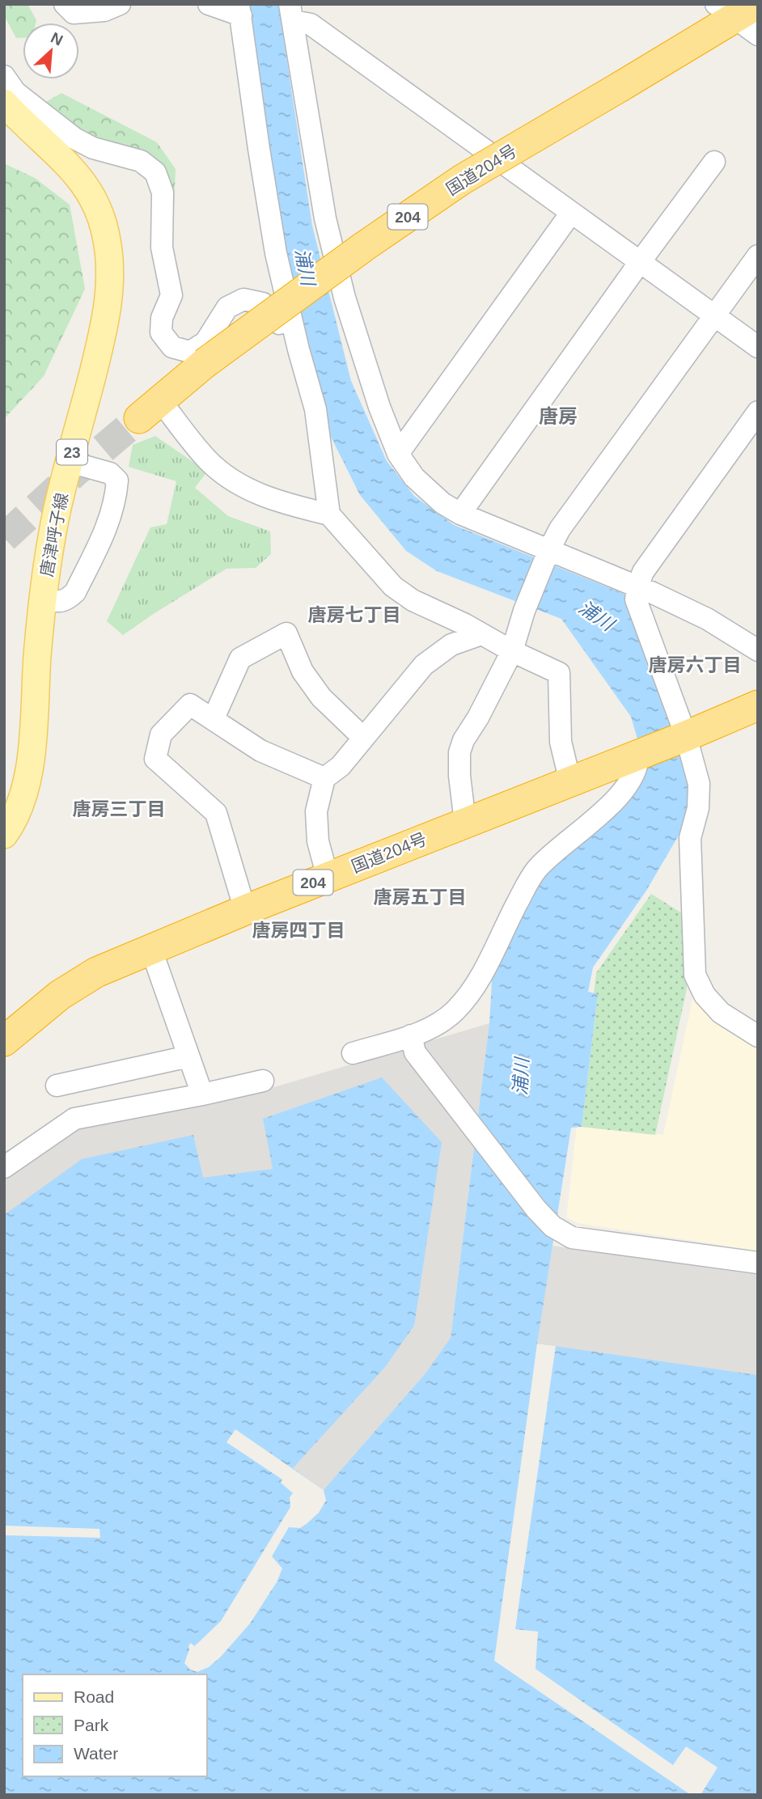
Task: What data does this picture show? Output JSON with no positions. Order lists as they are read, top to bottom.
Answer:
{
  "streets": {
    "highway": ["国道204号", "204"],
    "main road": ["23", "唐津呼子線"]
  },
  "districts": [
    "唐房",
    "唐房七丁目",
    "唐房六丁目",
    "唐房三丁目",
    "唐房五丁目",
    "唐房四丁目"
  ],
  "water": ["浦川"],
  "legend": ["Road", "Park", "Water"],
  "north": "top right"
}
